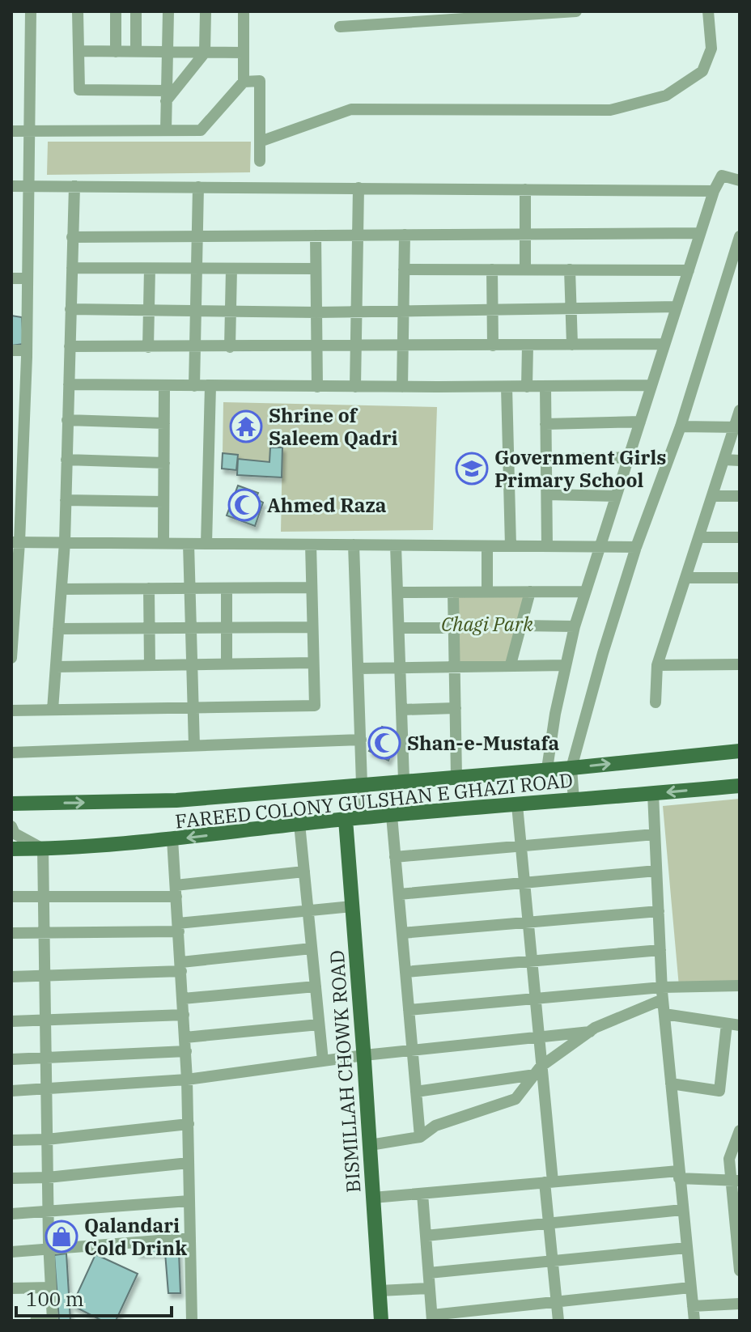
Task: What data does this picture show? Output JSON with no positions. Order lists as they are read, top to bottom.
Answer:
{
  "streets": {
    "main road": ["FAREED COLONY GULSHAN E GHAZI ROAD", "BISMILLAH CHOWK ROAD"]
  },
  "crossings": [
    ["FAREED COLONY GULSHAN E GHAZI ROAD", "BISMILLAH CHOWK ROAD"]
  ],
  "parks": ["Chagi Park"],
  "places": {
    "temple": ["Shrine of Saleem Qadri"],
    "school or university": ["Government Girls Primary School"],
    "mosque": ["Ahmed Raza", "Shan-e-Mustafa"],
    "shop": ["Qalandari Cold Drink"]
  },
  "scale_bar": "100 m"
}
